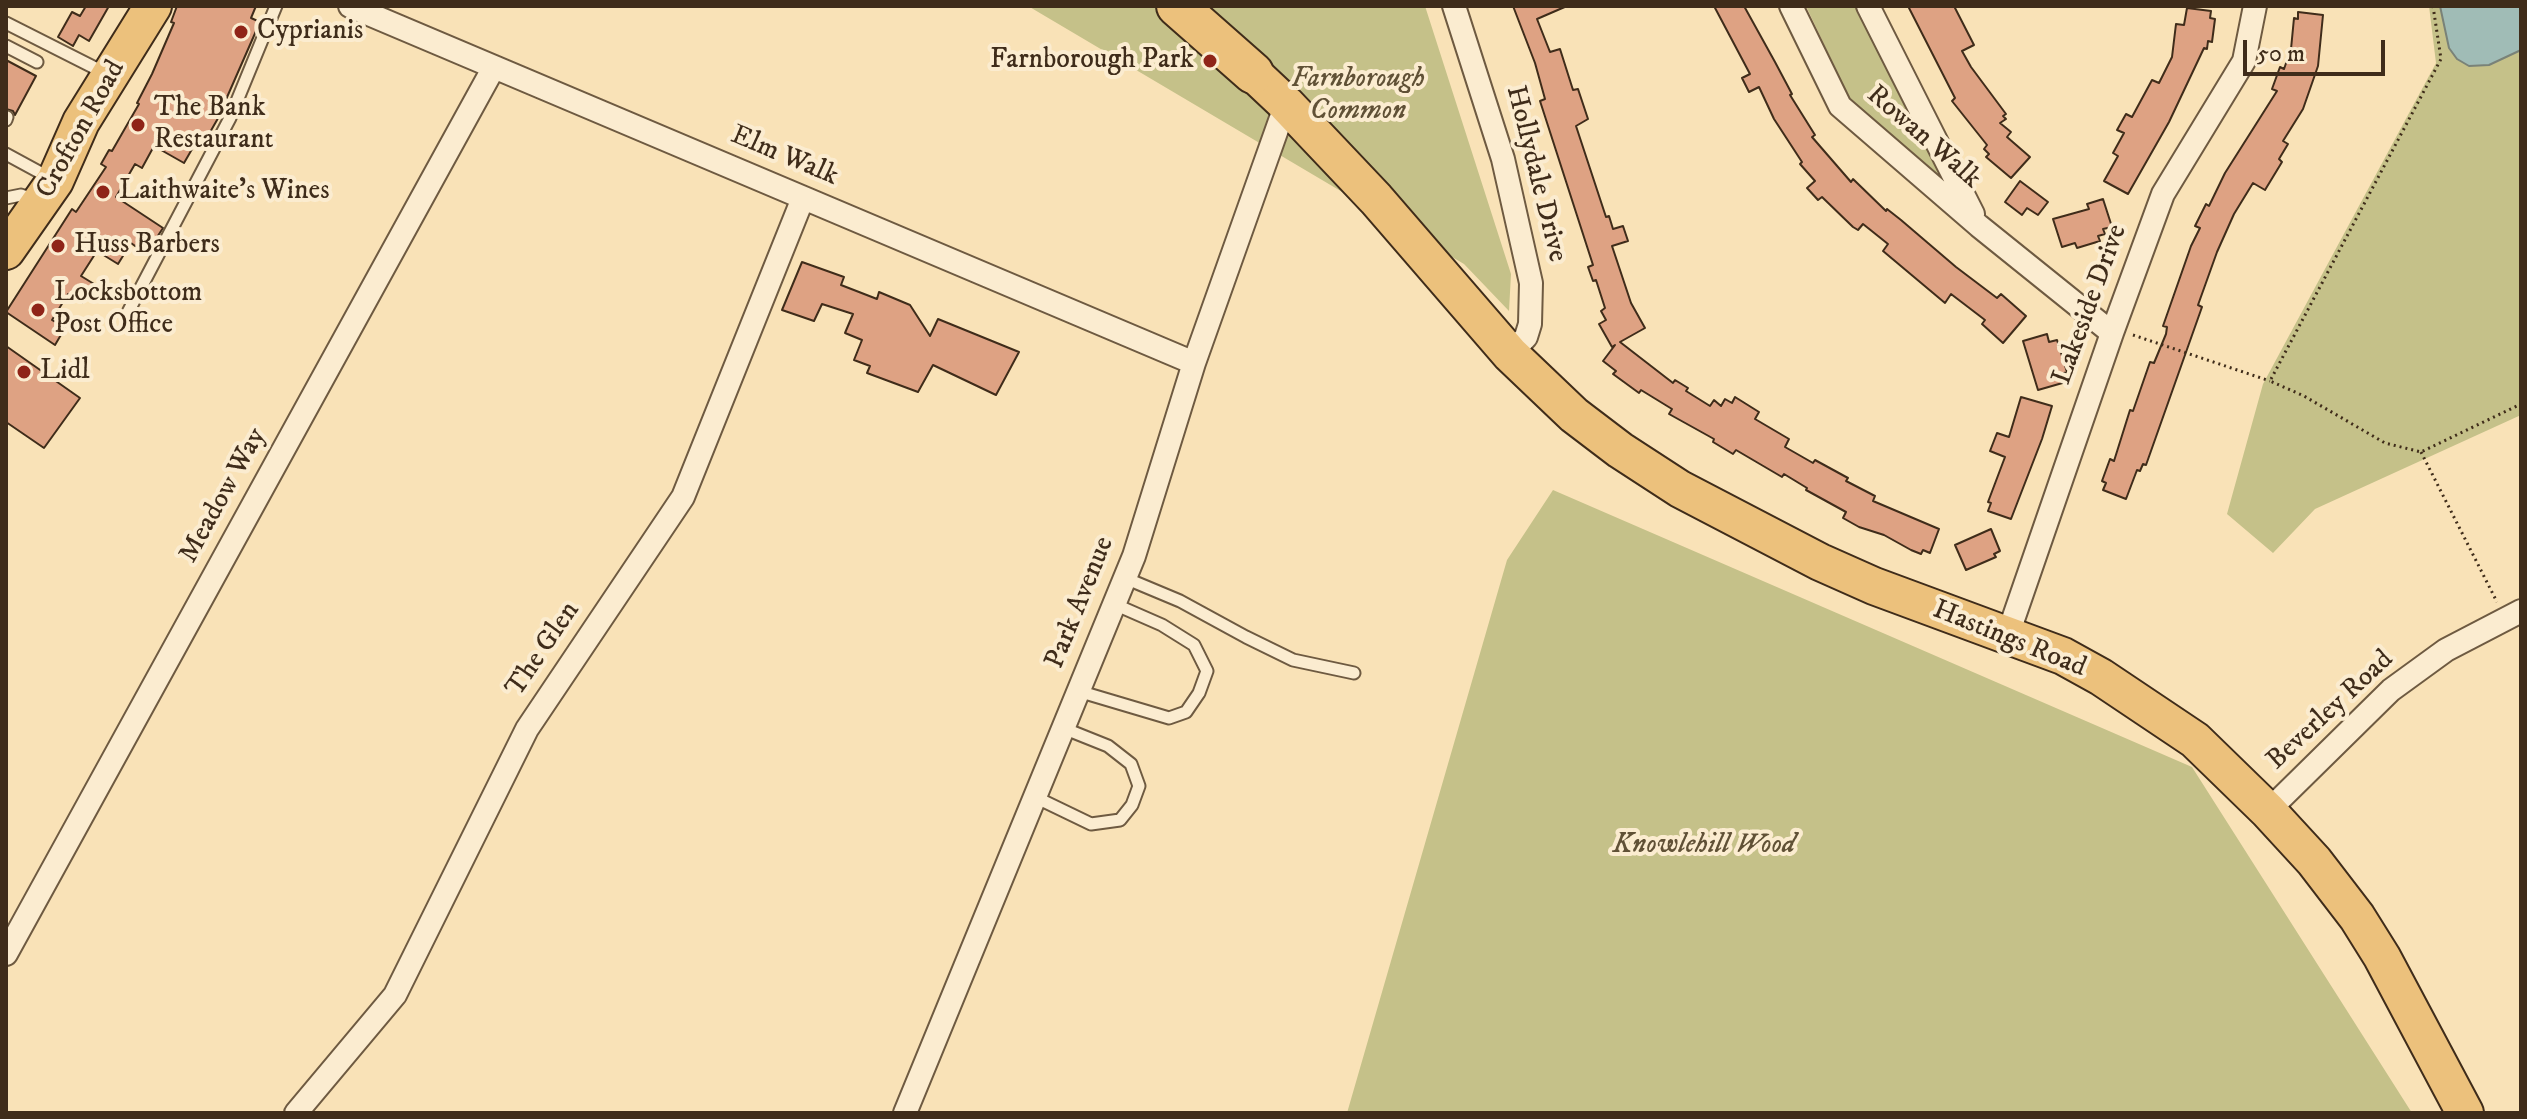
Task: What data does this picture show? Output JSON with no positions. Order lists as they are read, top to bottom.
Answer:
{
  "streets": {
    "main road": ["Crofton Road", "Hastings Road"],
    "street": [
      "Rowan Walk",
      "Elm Walk",
      "Hollydale Drive",
      "Lakeside Drive",
      "Meadow Way",
      "Park Avenue",
      "The Glen",
      "Beverley Road"
    ]
  },
  "crossings": [
    ["Rowan Walk", "Lakeside Drive"],
    ["Elm Walk", "Meadow Way"],
    ["Elm Walk", "Park Avenue"],
    ["Elm Walk", "The Glen"],
    ["Hollydale Drive", "Hastings Road"],
    ["Lakeside Drive", "Hastings Road"],
    ["Hastings Road", "Beverley Road"]
  ],
  "parks": ["Farnborough Common", "Knowlehill Wood"],
  "places": [
    "Cyprianis",
    "Farnborough Park",
    "The Bank Restaurant",
    "Laithwaite’s Wines",
    "Huss Barbers",
    "Locksbottom Post Office",
    "Lidl"
  ],
  "scale_bar": "50 m"
}
